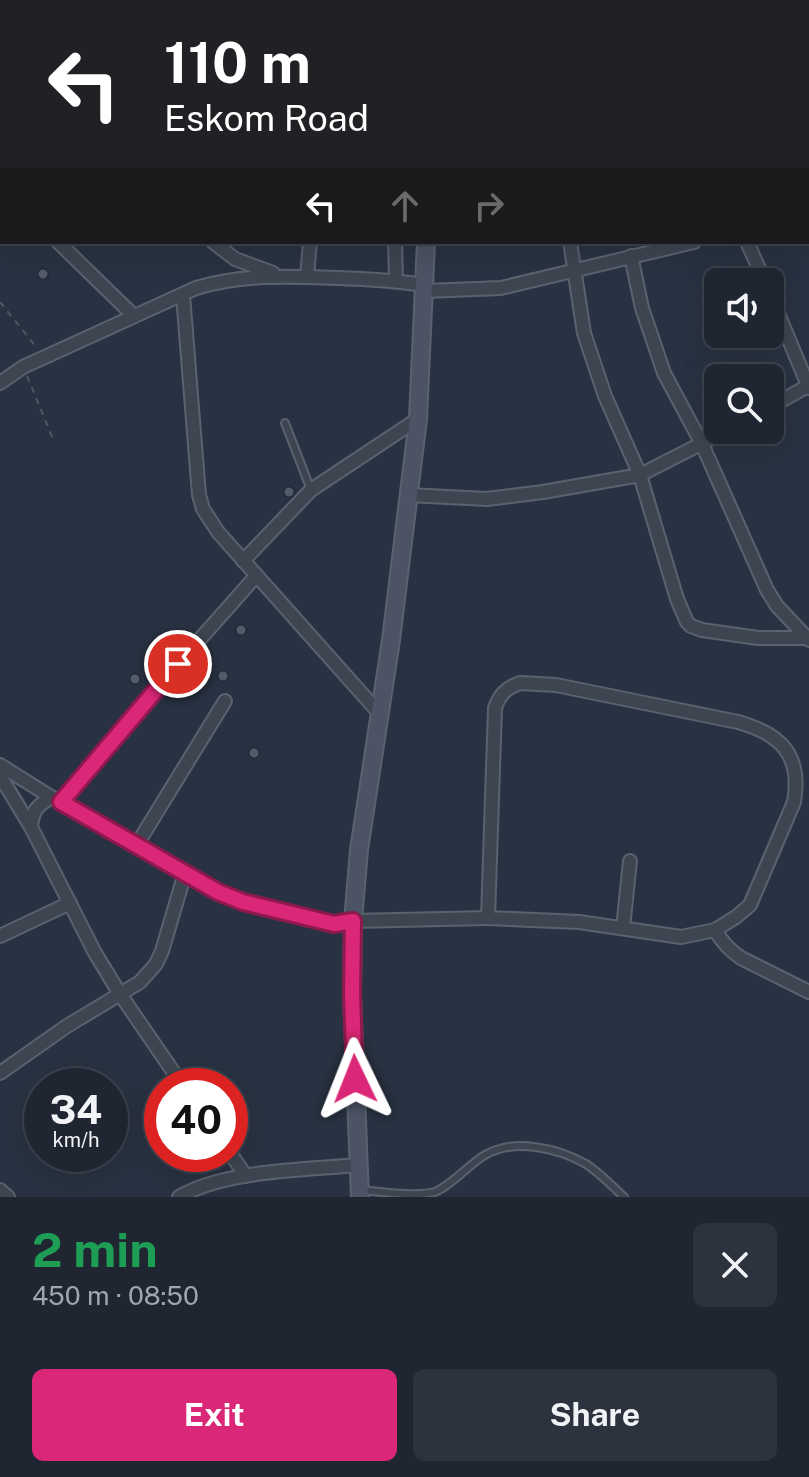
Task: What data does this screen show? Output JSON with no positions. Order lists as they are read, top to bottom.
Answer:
{
  "page": {
    "turn": ["110 m", "Eskom Road"],
    "speed": "34 km/h",
    "limit": "40",
    "heading": ["2 min", "450 m · 08:50"],
    "buttons": ["Exit", "Share"]
  }
}
